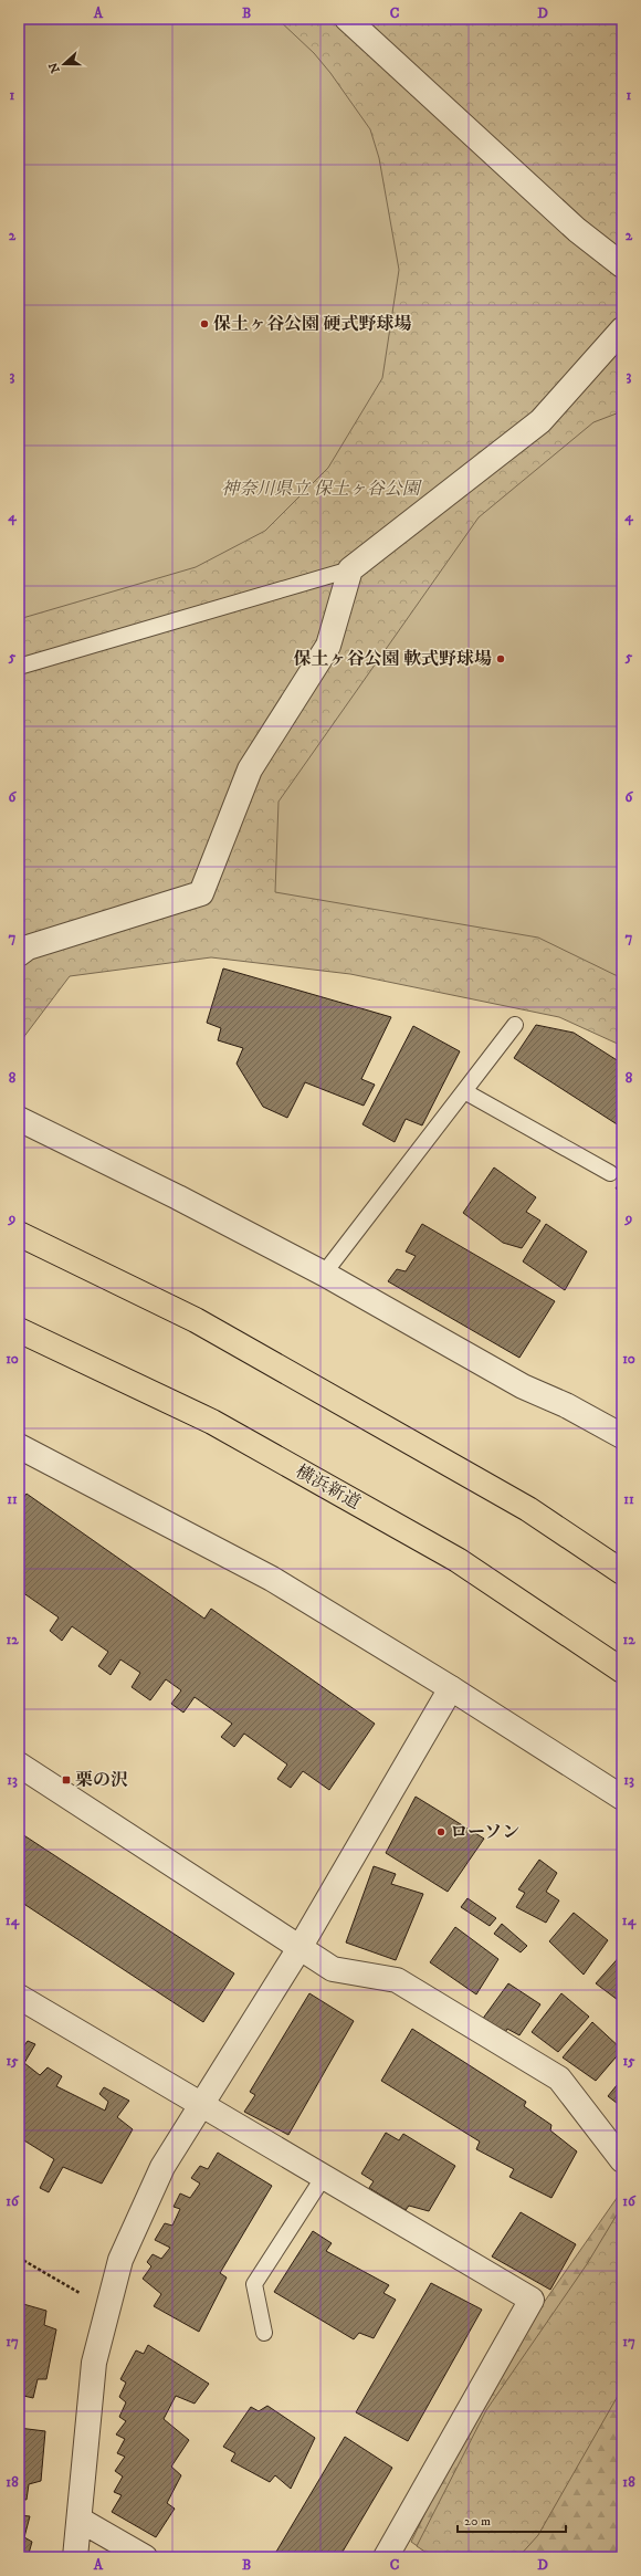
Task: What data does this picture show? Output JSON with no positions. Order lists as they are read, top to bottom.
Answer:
{
  "streets": {
    "highway": ["横浜新道"]
  },
  "parks": ["神奈川県立 保土ヶ谷公園"],
  "places": {
    "other": ["保土ヶ谷公園 硬式野球場", "保土ヶ谷公園 軟式野球場", "ローソン"],
    "transit": ["栗の沢"]
  },
  "scale_bar": "20 m",
  "north": "left",
  "grid": {
    "columns": [
      "A",
      "B",
      "C",
      "D"
    ],
    "rows": [
      "1",
      "2",
      "3",
      "4",
      "5",
      "6",
      "7",
      "8",
      "9",
      "10",
      "11",
      "12",
      "13",
      "14",
      "15",
      "16",
      "17",
      "18"
    ]
  }
}
